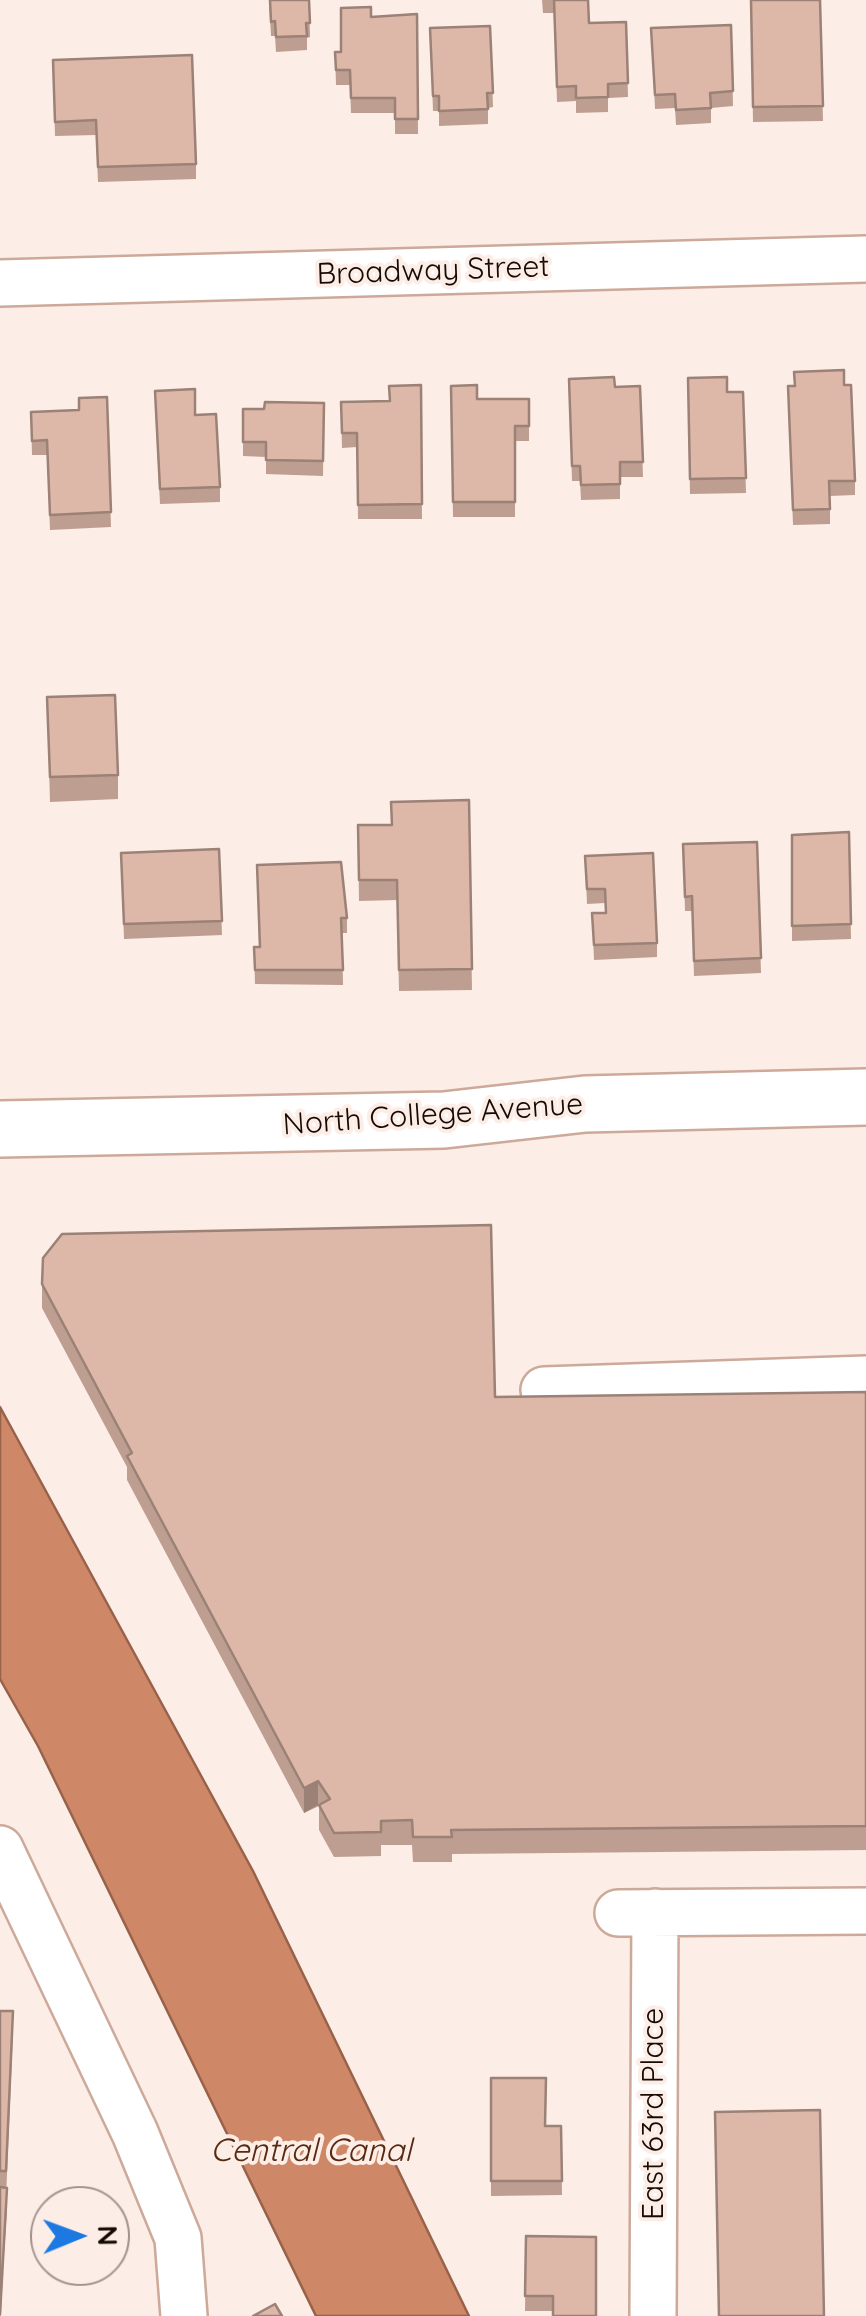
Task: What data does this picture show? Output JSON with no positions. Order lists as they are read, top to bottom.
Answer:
{
  "streets": {
    "main road": ["North College Avenue"],
    "street": ["Broadway Street", "East 63rd Place"]
  },
  "water": ["Central Canal"],
  "north": "right"
}
